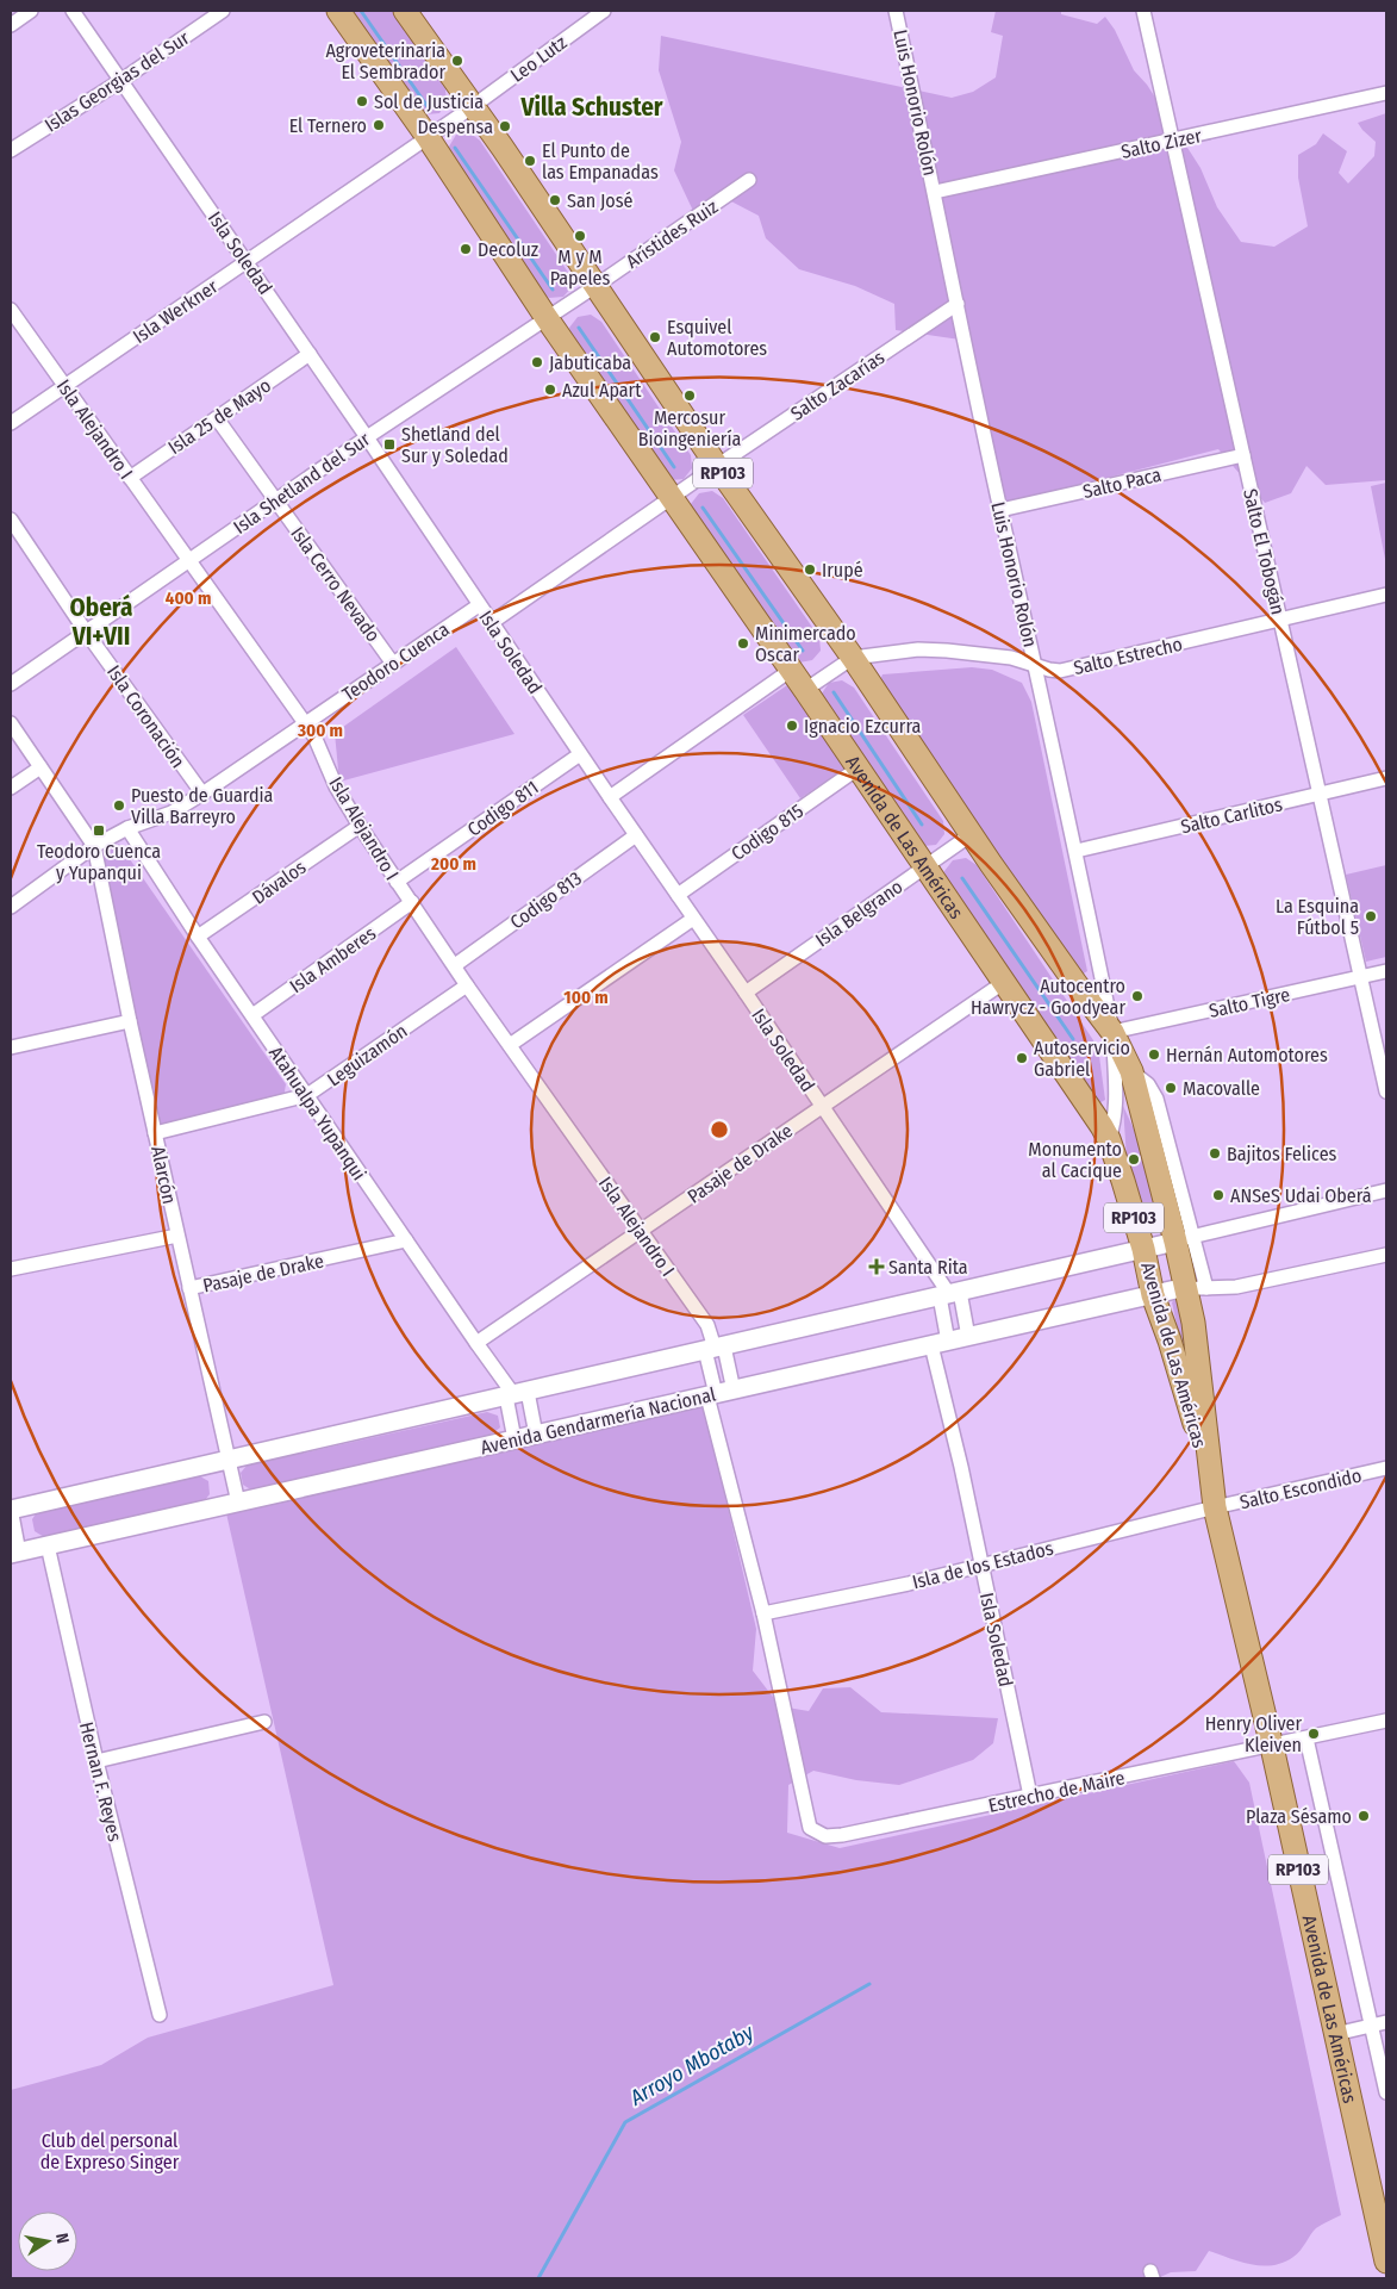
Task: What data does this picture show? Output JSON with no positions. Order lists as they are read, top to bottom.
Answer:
{
  "streets": {
    "main road": ["RP103", "Avenida de Las Américas"],
    "street": [
      "Leo Lutz",
      "Islas Georgias del Sur",
      "Luis Honorio Rolón",
      "Salto Zizer",
      "Arístides Ruiz",
      "Isla Soledad",
      "Isla Werkner",
      "Salto Zacarías",
      "Isla 25 de Mayo",
      "Isla Alejandro I",
      "Isla Shetland del Sur",
      "Salto Paca",
      "Salto El Tobogán",
      "Isla Cerro Nevado",
      "Salto Estrecho",
      "Teodoro Cuenca",
      "Isla Coronación",
      "Codigo 811",
      "Salto Carlitos",
      "Codigo 815",
      "Dávalos",
      "Codigo 813",
      "Isla Belgrano",
      "Isla Amberes",
      "Salto Tigre",
      "Leguizamón",
      "Atahualpa Yupanqui",
      "Pasaje de Drake",
      "Alarcón",
      "Avenida Gendarmería Nacional",
      "Salto Escondido",
      "Isla de los Estados",
      "Hernan F. Reyes",
      "Estrecho de Maire"
    ]
  },
  "crossings": [
    ["Leo Lutz", "Isla Werkner"],
    ["Leo Lutz", "Avenida de Las Américas"],
    ["Islas Georgias del Sur", "Isla Soledad"],
    ["Luis Honorio Rolón", "Salto Zizer"],
    ["Luis Honorio Rolón", "Salto Zacarías"],
    ["Luis Honorio Rolón", "Salto Paca"],
    ["Luis Honorio Rolón", "Salto Estrecho"],
    ["Luis Honorio Rolón", "Salto Carlitos"],
    ["Luis Honorio Rolón", "Avenida de Las Américas"],
    ["Luis Honorio Rolón", "Salto Tigre"],
    ["Salto Zizer", "Salto El Tobogán"],
    ["Arístides Ruiz", "Isla Shetland del Sur"],
    ["Arístides Ruiz", "Avenida de Las Américas"],
    ["Isla Soledad", "Isla Werkner"],
    ["Isla Soledad", "Isla 25 de Mayo"],
    ["Isla Soledad", "Isla Shetland del Sur"],
    ["Isla Soledad", "Teodoro Cuenca"],
    ["Isla Soledad", "Codigo 811"],
    ["Isla Soledad", "Codigo 815"],
    ["Isla Soledad", "Codigo 813"],
    ["Isla Soledad", "Isla Belgrano"],
    ["Isla Soledad", "Pasaje de Drake"],
    ["Isla Soledad", "Avenida Gendarmería Nacional"],
    ["Isla Soledad", "Isla de los Estados"],
    ["Isla Soledad", "Estrecho de Maire"],
    ["Isla Werkner", "Isla Alejandro I"],
    ["Isla Werkner", "Avenida de Las Américas"],
    ["Salto Zacarías", "Avenida de Las Américas"],
    ["Isla 25 de Mayo", "Isla Alejandro I"],
    ["Isla 25 de Mayo", "Isla Cerro Nevado"],
    ["Isla Alejandro I", "Isla Shetland del Sur"],
    ["Isla Alejandro I", "Teodoro Cuenca"],
    ["Isla Alejandro I", "Codigo 811"],
    ["Isla Alejandro I", "Dávalos"],
    ["Isla Alejandro I", "Codigo 813"],
    ["Isla Alejandro I", "Isla Amberes"],
    ["Isla Alejandro I", "Leguizamón"],
    ["Isla Alejandro I", "Pasaje de Drake"],
    ["Isla Shetland del Sur", "Isla Cerro Nevado"],
    ["Isla Shetland del Sur", "Isla Coronación"],
    ["Isla Shetland del Sur", "Avenida de Las Américas"],
    ["Salto Paca", "Salto El Tobogán"],
    ["Salto El Tobogán", "Salto Estrecho"],
    ["Salto El Tobogán", "Salto Carlitos"],
    ["Salto El Tobogán", "Salto Tigre"],
    ["Isla Cerro Nevado", "Teodoro Cuenca"],
    ["Salto Estrecho", "Avenida de Las Américas"],
    ["Teodoro Cuenca", "Isla Coronación"],
    ["Teodoro Cuenca", "Atahualpa Yupanqui"],
    ["Teodoro Cuenca", "Alarcón"],
    ["Codigo 815", "Avenida de Las Américas"],
    ["Avenida de Las Américas", "Isla Belgrano"],
    ["Avenida de Las Américas", "Salto Tigre"],
    ["Avenida de Las Américas", "Pasaje de Drake"],
    ["Avenida de Las Américas", "Avenida Gendarmería Nacional"],
    ["Avenida de Las Américas", "Salto Escondido"],
    ["Avenida de Las Américas", "Isla de los Estados"],
    ["Avenida de Las Américas", "Estrecho de Maire"],
    ["Dávalos", "Atahualpa Yupanqui"],
    ["Isla Amberes", "Atahualpa Yupanqui"],
    ["Leguizamón", "Atahualpa Yupanqui"],
    ["Leguizamón", "Alarcón"],
    ["Atahualpa Yupanqui", "Pasaje de Drake"],
    ["Pasaje de Drake", "Alarcón"],
    ["Alarcón", "Avenida Gendarmería Nacional"],
    ["Avenida Gendarmería Nacional", "Hernan F. Reyes"],
    ["Salto Escondido", "Isla de los Estados"],
    ["Isla de los Estados", "Estrecho de Maire"]
  ],
  "districts": ["Villa Schuster", "Oberá VI+VII"],
  "water": ["Arroyo Mbotaby"],
  "parks": ["Club del personal de Expreso Singer"],
  "places": {
    "other": [
      "Agroveterinaria El Sembrador",
      "Sol de Justicia",
      "El Ternero",
      "Despensa",
      "El Punto de las Empanadas",
      "San José",
      "M y M Papeles",
      "Decoluz",
      "Esquivel Automotores",
      "Jabuticaba",
      "Azul Apart",
      "Mercosur Bioingeniería",
      "Irupé",
      "Minimercado Oscar",
      "Ignacio Ezcurra",
      "Puesto de Guardia Villa Barreyro",
      "La Esquina Fútbol 5",
      "Autocentro Hawrycz - Goodyear",
      "Hernán Automotores",
      "Autoservicio Gabriel",
      "Macovalle",
      "Bajitos Felices",
      "Monumento al Cacique",
      "ANSeS Udai Oberá",
      "Henry Oliver Kleiven",
      "Plaza Sésamo"
    ],
    "transit": ["Shetland del Sur y Soledad", "Teodoro Cuenca y Yupanqui"],
    "health": ["Santa Rita"]
  },
  "north": "right",
  "rings": [
    "400 m",
    "300 m",
    "200 m",
    "100 m"
  ]
}
